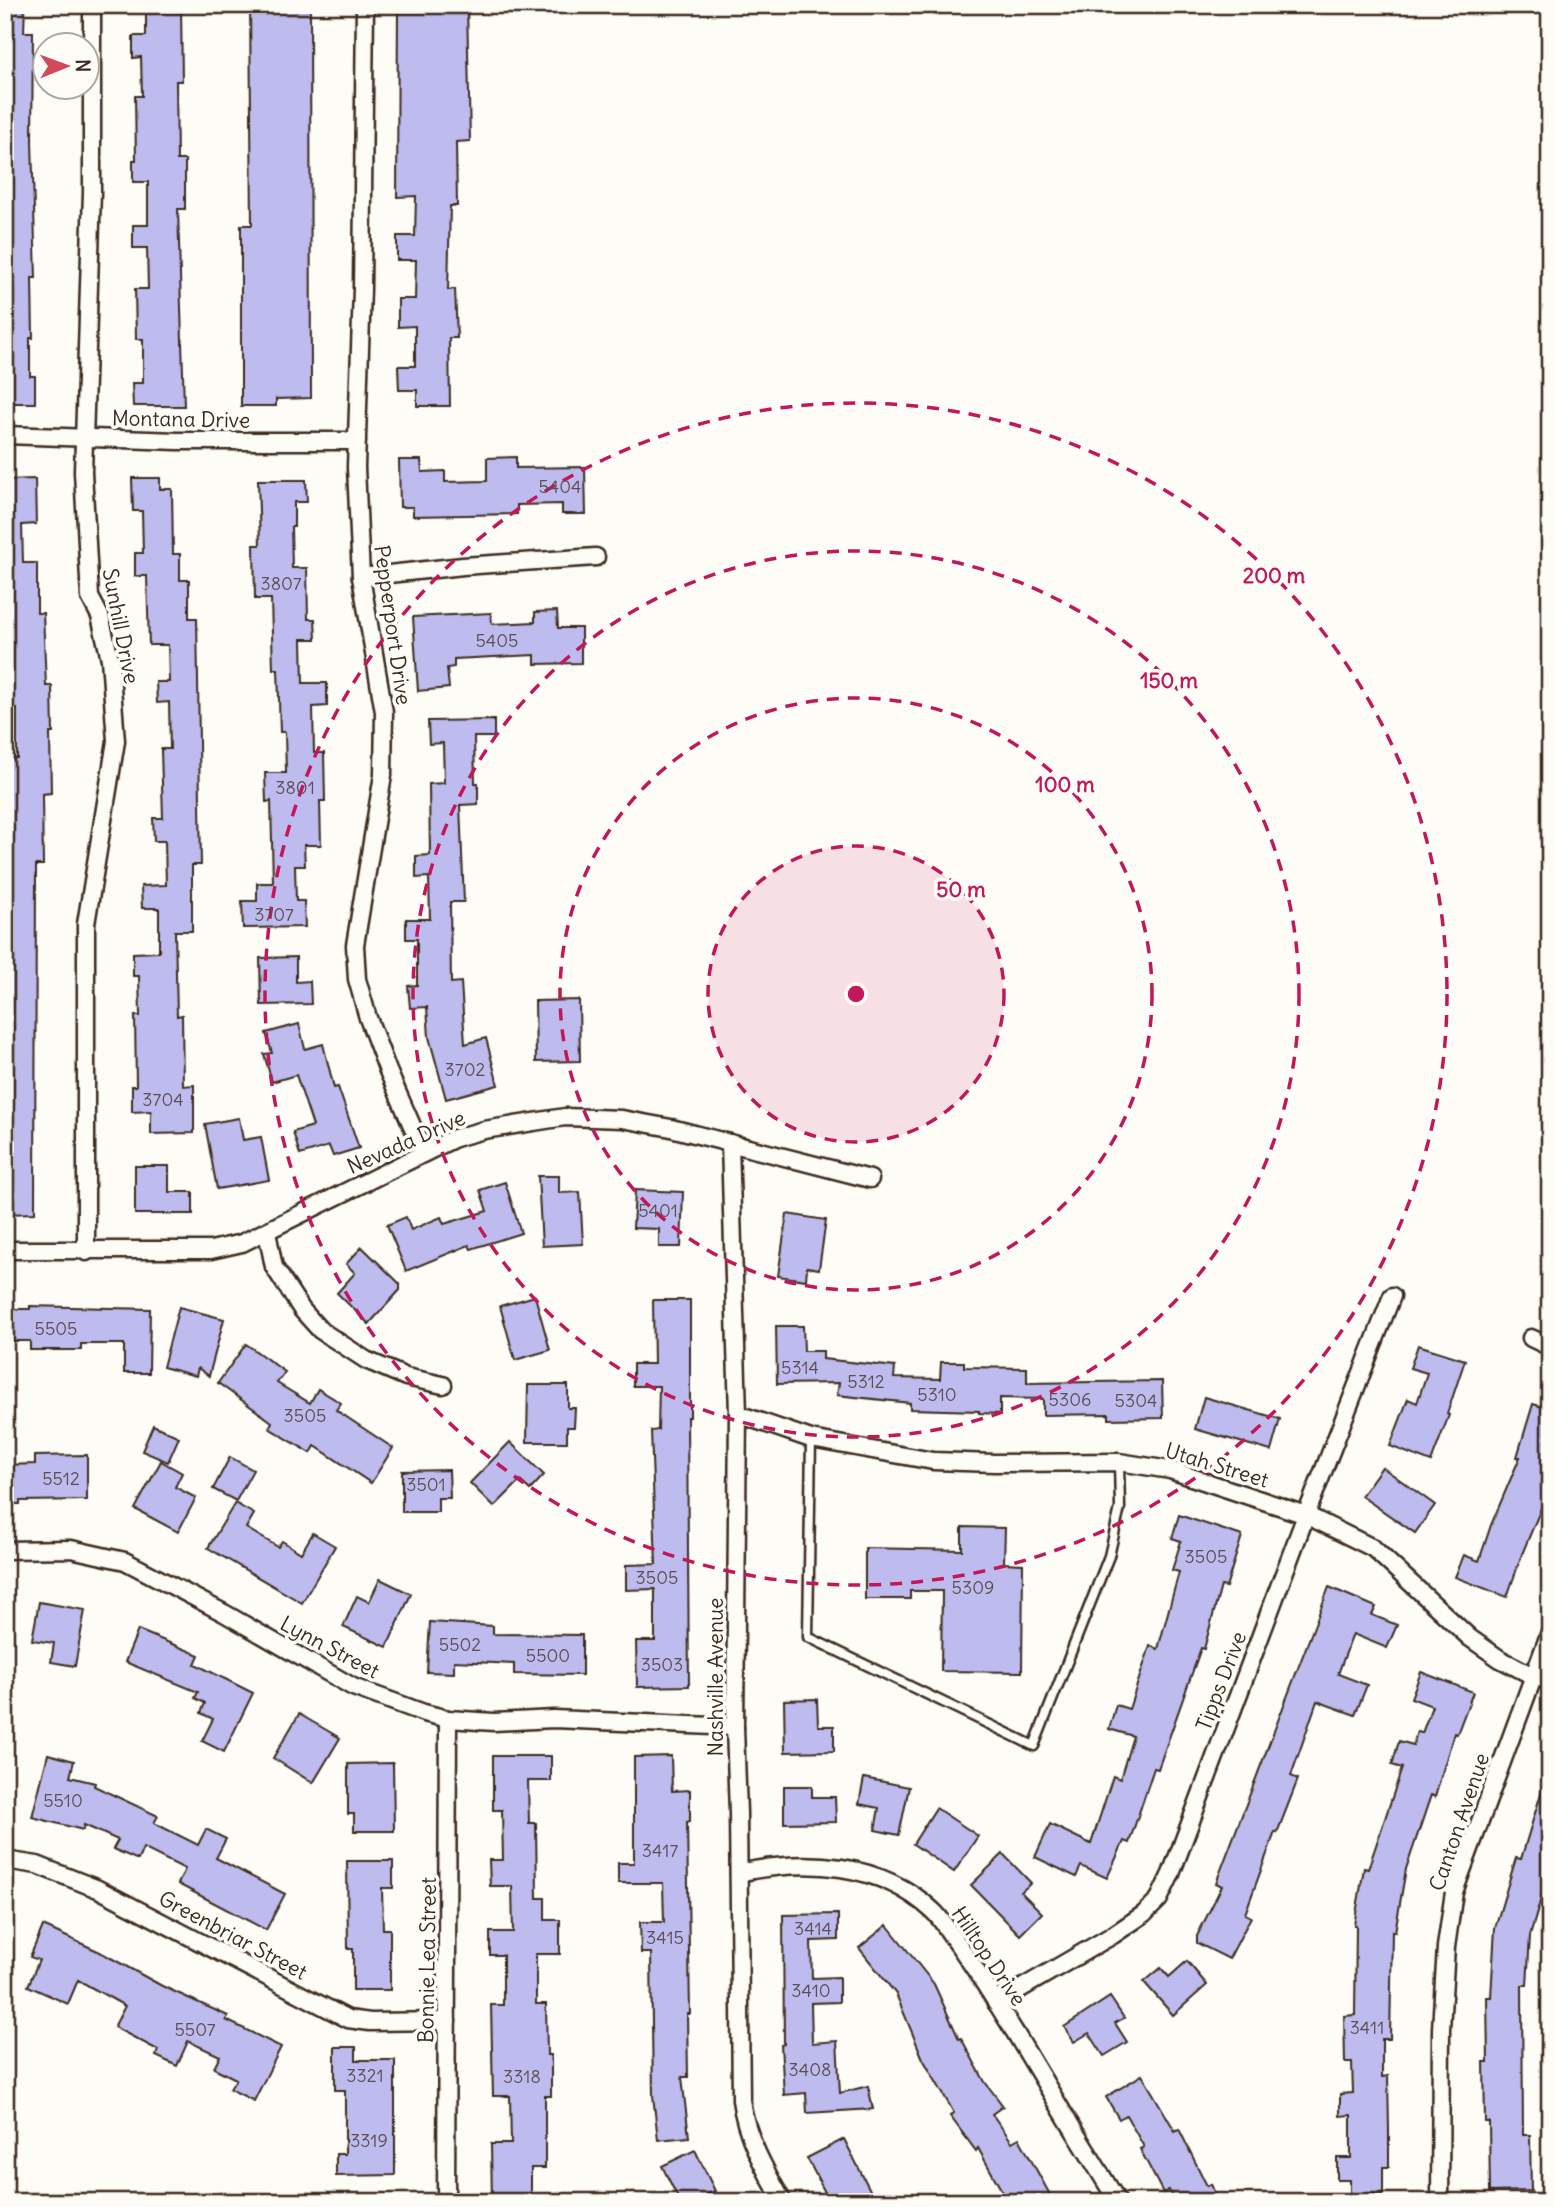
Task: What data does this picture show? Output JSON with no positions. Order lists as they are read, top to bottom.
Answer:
{
  "streets": {
    "street": [
      "Montana Drive",
      "Pepperport Drive",
      "Sunhill Drive",
      "Nevada Drive",
      "Utah Street",
      "Lynn Street",
      "Nashville Avenue",
      "Tipps Drive",
      "Canton Avenue",
      "Greenbriar Street",
      "Hilltop Drive",
      "Bonnie Lea Street"
    ]
  },
  "crossings": [
    ["Montana Drive", "Pepperport Drive"],
    ["Montana Drive", "Sunhill Drive"],
    ["Pepperport Drive", "Nevada Drive"],
    ["Sunhill Drive", "Nevada Drive"],
    ["Nevada Drive", "Nashville Avenue"],
    ["Utah Street", "Nashville Avenue"],
    ["Utah Street", "Tipps Drive"],
    ["Utah Street", "Canton Avenue"],
    ["Lynn Street", "Nashville Avenue"],
    ["Lynn Street", "Bonnie Lea Street"],
    ["Nashville Avenue", "Hilltop Drive"],
    ["Tipps Drive", "Hilltop Drive"],
    ["Greenbriar Street", "Bonnie Lea Street"]
  ],
  "house_numbers": [
    "5404",
    "3807",
    "5405",
    "3801",
    "3707",
    "3702",
    "3704",
    "5401",
    "5505",
    "5314",
    "5312",
    "5310",
    "5306",
    "5304",
    "3505",
    "5512",
    "3501",
    "3505",
    "3505",
    "5309",
    "5502",
    "5500",
    "3503",
    "5510",
    "3417",
    "3414",
    "3415",
    "3410",
    "3411",
    "5507",
    "3408",
    "3321",
    "3318",
    "3319"
  ],
  "north": "right",
  "rings": [
    "200 m",
    "150 m",
    "100 m",
    "50 m"
  ]
}
